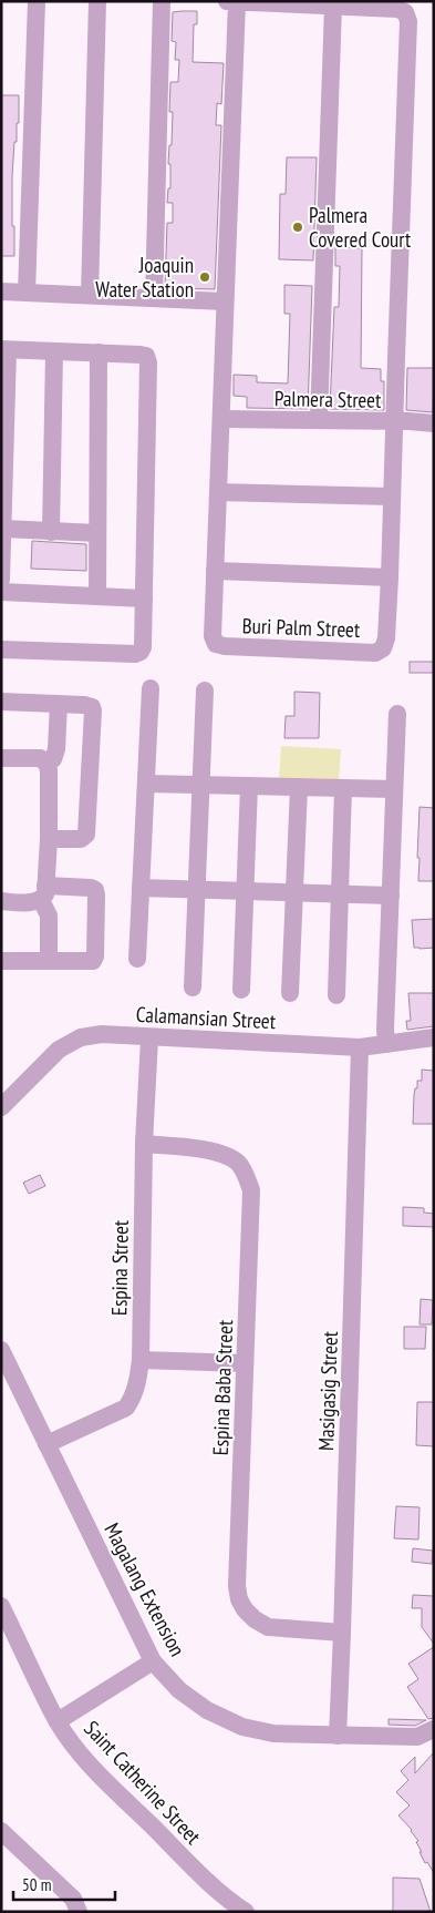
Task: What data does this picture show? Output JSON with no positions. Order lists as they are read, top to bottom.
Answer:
{
  "streets": {
    "street": [
      "Palmera Street",
      "Buri Palm Street",
      "Calamansian Street",
      "Espina Street",
      "Espina Baba Street",
      "Masigasig Street",
      "Magalang Extension",
      "Saint Catherine Street"
    ]
  },
  "crossings": [
    ["Calamansian Street", "Espina Street"],
    ["Calamansian Street", "Masigasig Street"],
    ["Espina Street", "Espina Baba Street"],
    ["Espina Street", "Magalang Extension"],
    ["Espina Baba Street", "Masigasig Street"],
    ["Masigasig Street", "Magalang Extension"]
  ],
  "places": ["Palmera Covered Court", "Joaquin Water Station"],
  "scale_bar": "50 m"
}
